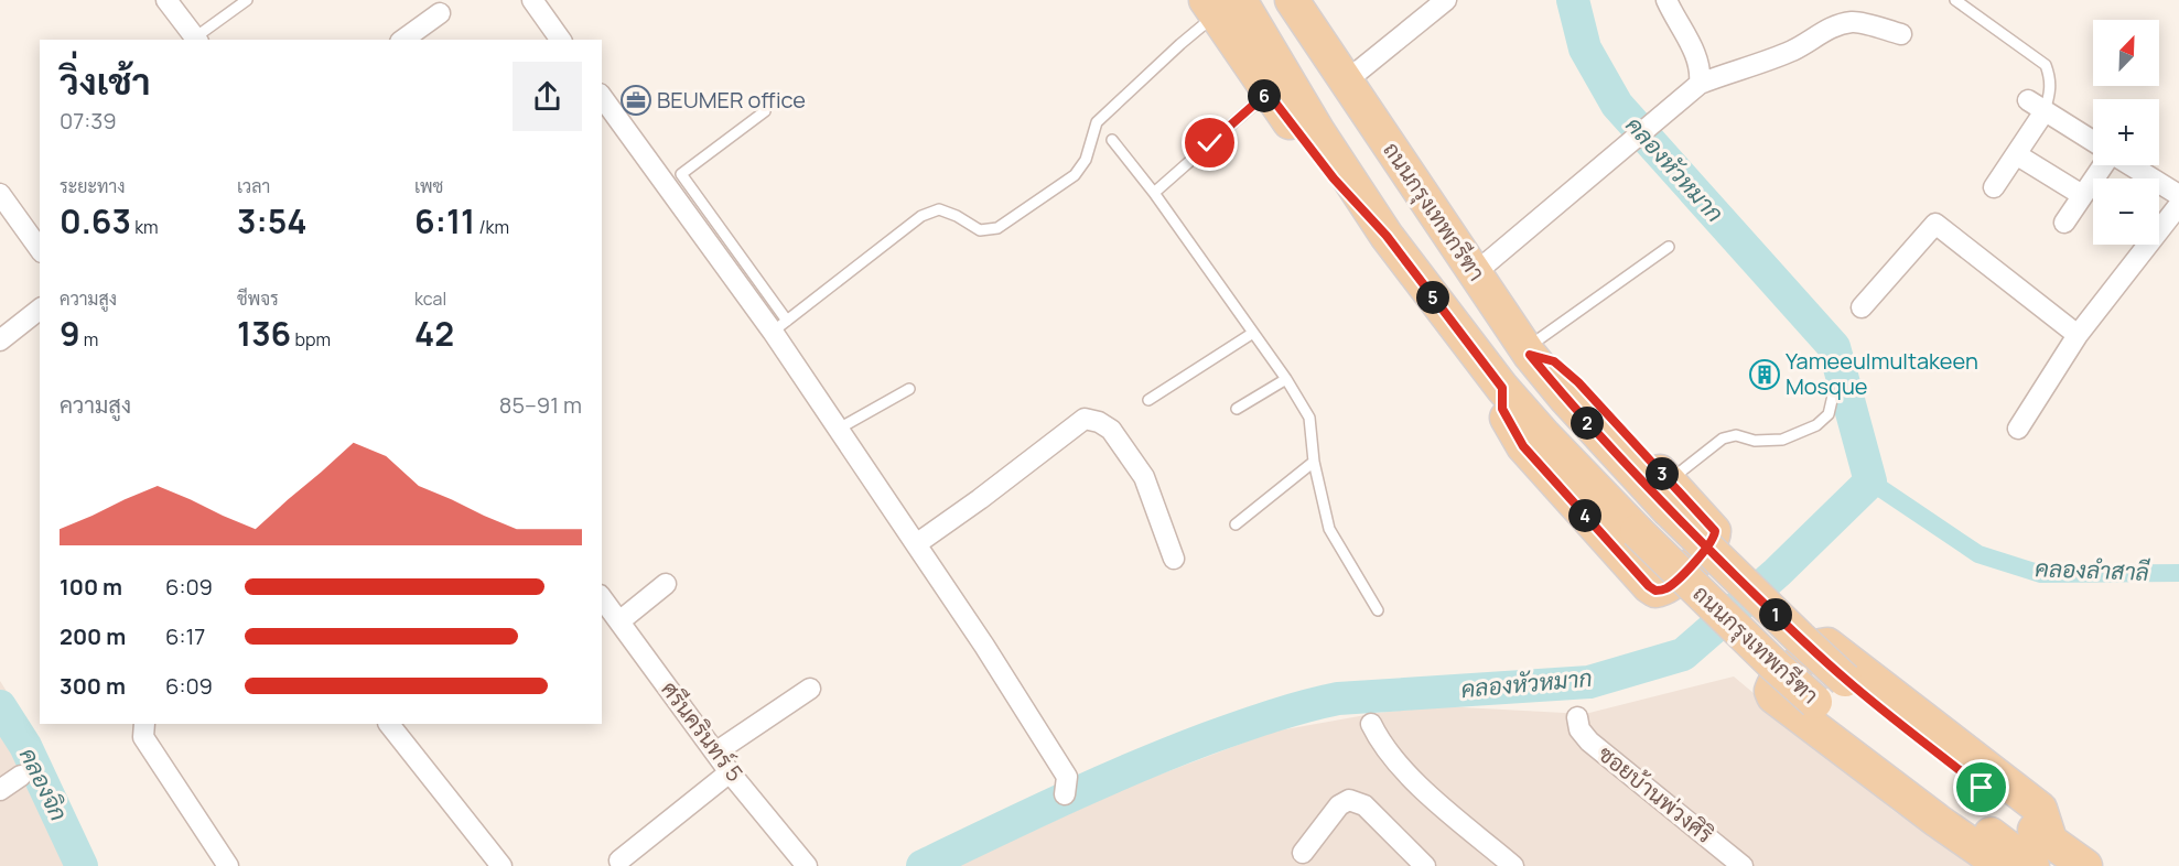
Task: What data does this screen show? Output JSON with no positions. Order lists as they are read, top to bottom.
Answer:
{
  "streets": {
    "main road": ["ถนนกรุงเทพกรีฑา"],
    "street": ["ศรีนครินทร์ 5", "ซอยบ้านพ่วงศิริ"]
  },
  "water": ["คลองหัวหมาก", "คลองลำสาลี", "คลองจิก"],
  "places": {
    "office": ["BEUMER office"],
    "building": ["Yameeulmultakeen Mosque"]
  },
  "north": "top right",
  "page": {
    "map_buttons": ["+", "−"],
    "heading": ["วิ่งเช้า", "07:39"],
    "pins": [
      "6",
      "5",
      "2",
      "3",
      "4",
      "1"
    ],
    "stats": [
      ["ระยะทาง", "0.63 km"],
      ["เวลา", "3:54"],
      ["เพซ", "6:11 /km"],
      ["ความสูง", "9 m"],
      ["ชีพจร", "136 bpm"],
      ["kcal", "42"]
    ],
    "chart": ["ความสูง", "85–91 m"],
    "list": [
      {
        "name": "100 m",
        "note": "6:09"
      },
      {
        "name": "200 m",
        "note": "6:17"
      },
      {
        "name": "300 m",
        "note": "6:09"
      }
    ]
  }
}
